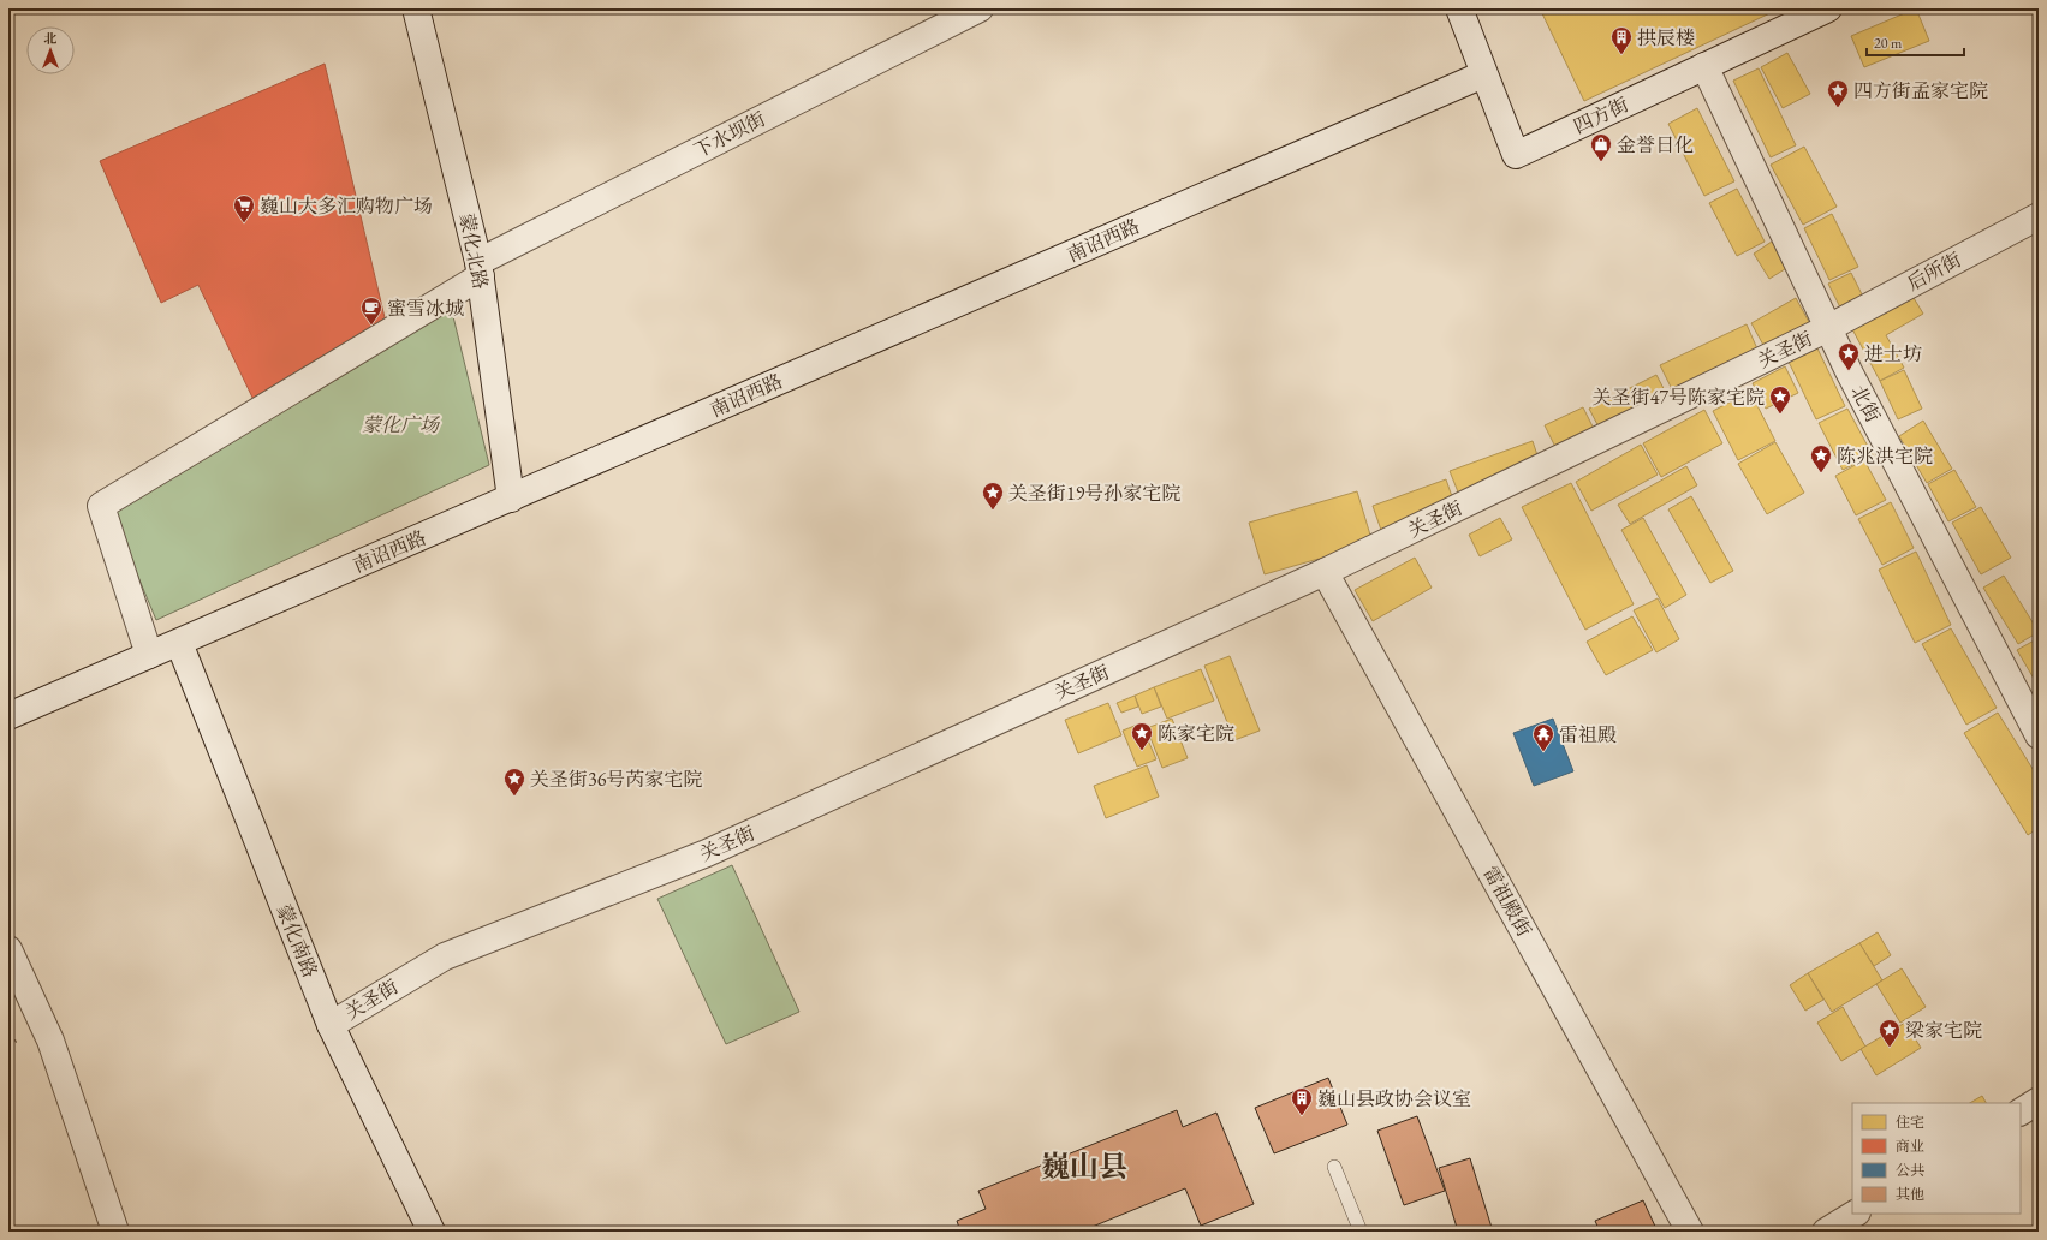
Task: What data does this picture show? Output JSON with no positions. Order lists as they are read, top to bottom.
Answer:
{
  "streets": {
    "street": [
      "四方街",
      "下水坝街",
      "南诏西路",
      "蒙化北路",
      "后所街",
      "关圣街",
      "北街",
      "雷祖殿街",
      "蒙化南路"
    ]
  },
  "crossings": [
    ["四方街", "南诏西路"],
    ["四方街", "北街"],
    ["下水坝街", "南诏西路"],
    ["下水坝街", "蒙化北路"],
    ["南诏西路", "蒙化北路"],
    ["南诏西路", "蒙化南路"],
    ["后所街", "关圣街"],
    ["后所街", "北街"],
    ["关圣街", "北街"],
    ["关圣街", "雷祖殿街"],
    ["关圣街", "蒙化南路"]
  ],
  "districts": ["巍山县"],
  "parks": ["蒙化广场"],
  "places": {
    "building": ["拱辰楼", "巍山县政协会议室"],
    "place": [
      "四方街孟家宅院",
      "进士坊",
      "关圣街47号陈家宅院",
      "陈兆洪宅院",
      "关圣街19号孙家宅院",
      "陈家宅院",
      "关圣街36号芮家宅院",
      "梁家宅院"
    ],
    "shop": ["金誉日化"],
    "supermarket": ["巍山大多汇购物广场"],
    "cafe": ["蜜雪冰城"],
    "temple": ["雷祖殿"]
  },
  "legend": [
    "住宅",
    "商业",
    "公共",
    "其他"
  ],
  "scale_bar": "20 m",
  "north": "top"
}
